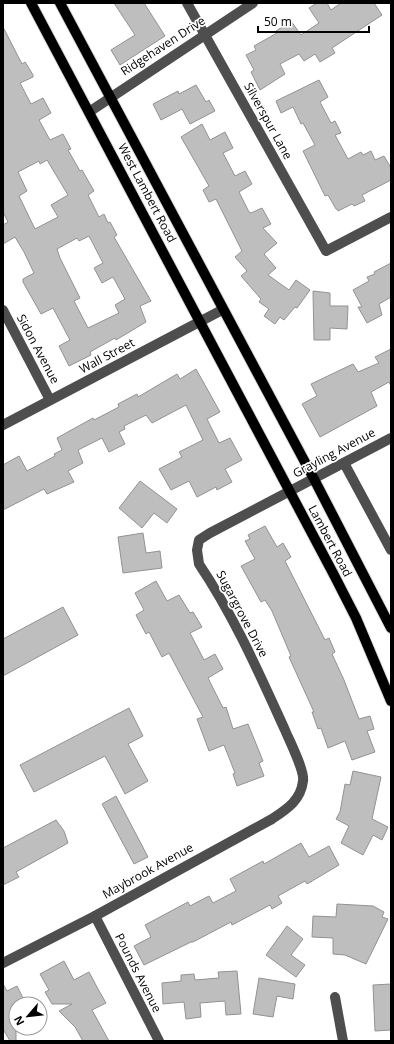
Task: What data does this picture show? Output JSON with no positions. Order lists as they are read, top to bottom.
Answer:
{
  "streets": {
    "main road": ["West Lambert Road", "Lambert Road"],
    "street": [
      "Ridgehaven Drive",
      "Silverspur Lane",
      "Sidon Avenue",
      "Wall Street",
      "Grayling Avenue",
      "Sugargrove Drive",
      "Maybrook Avenue",
      "Pounds Avenue"
    ]
  },
  "crossings": [
    ["Ridgehaven Drive", "Silverspur Lane"],
    ["Ridgehaven Drive", "West Lambert Road"],
    ["West Lambert Road", "Wall Street"],
    ["West Lambert Road", "Lambert Road"],
    ["Sidon Avenue", "Wall Street"],
    ["Grayling Avenue", "Lambert Road"],
    ["Grayling Avenue", "Sugargrove Drive"],
    ["Lambert Road", "Sugargrove Drive"],
    ["Sugargrove Drive", "Maybrook Avenue"],
    ["Maybrook Avenue", "Pounds Avenue"]
  ],
  "scale_bar": "50 m",
  "north": "bottom left"
}
